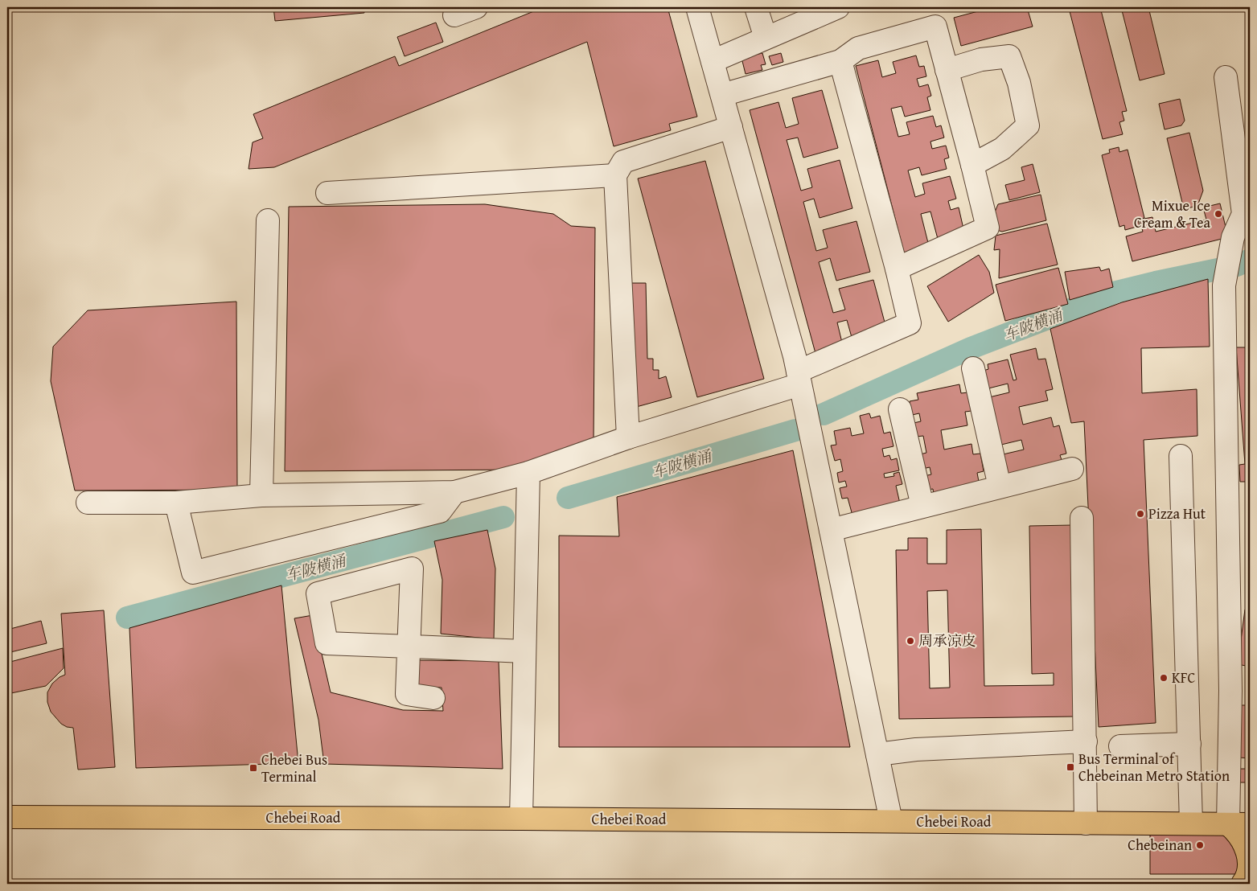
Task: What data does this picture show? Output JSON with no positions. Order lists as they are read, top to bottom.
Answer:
{
  "streets": {
    "main road": ["Chebei Road"]
  },
  "water": ["车陂横涌"],
  "places": {
    "other": [
      "Mixue Ice Cream & Tea",
      "Pizza Hut",
      "周承凉皮",
      "KFC",
      "Chebeinan"
    ],
    "transit": ["Bus Terminal of Chebeinan Metro Station", "Chebei Bus Terminal"]
  }
}
